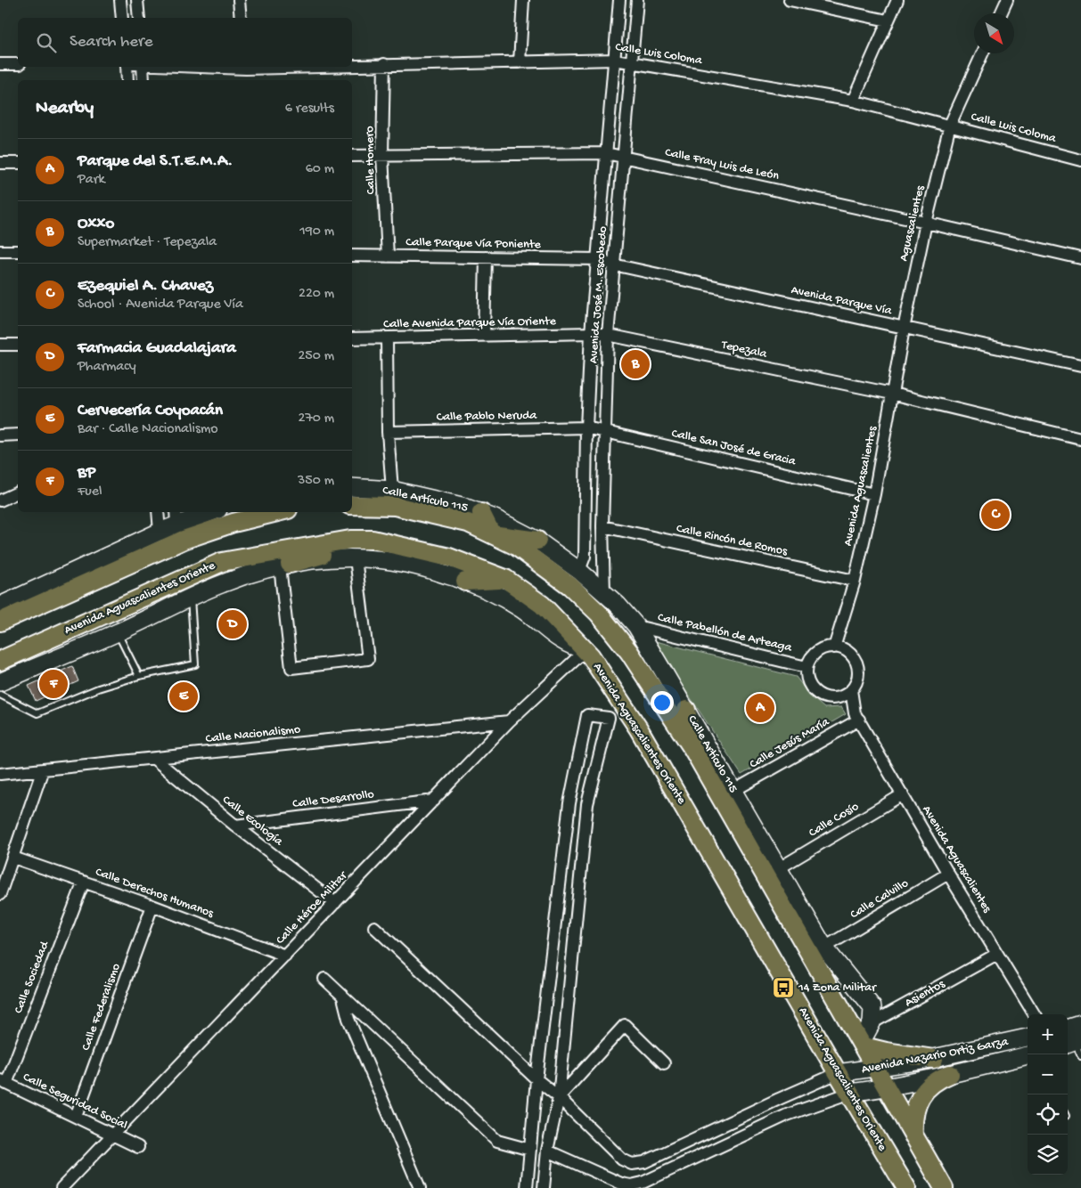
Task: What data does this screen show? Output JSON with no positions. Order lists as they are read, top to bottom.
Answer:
{
  "streets": {
    "main road": ["Avenida Aguascalientes Oriente"],
    "street": [
      "Calle Luis Coloma",
      "Calle Homero",
      "Calle Fray Luis de León",
      "Aguascalientes",
      "Calle Parque Vía Poniente",
      "Avenida José M. Escobedo",
      "Avenida Parque Vía",
      "Calle Avenida Parque Vía Oriente",
      "Tepezala",
      "Calle Pablo Neruda",
      "Calle San José de Gracia",
      "Avenida Aguascalientes",
      "Calle Artículo 115",
      "Calle Rincón de Romos",
      "Calle Pabellón de Arteaga",
      "Calle Nacionalismo",
      "Calle Jesús María",
      "Calle Desarrollo",
      "Calle Cosío",
      "Calle Ecología",
      "Calle Derechos Humanos",
      "Calle Calvillo",
      "Calle Héroe Militar",
      "Calle Sociedad",
      "Asientos",
      "Calle Federalismo",
      "Avenida Nazario Ortiz Garza",
      "Calle Seguridad Social"
    ]
  },
  "crossings": [
    ["Calle Luis Coloma", "Calle Homero"],
    ["Calle Luis Coloma", "Aguascalientes"],
    ["Calle Luis Coloma", "Avenida José M. Escobedo"],
    ["Calle Homero", "Calle Fray Luis de León"],
    ["Calle Homero", "Calle Parque Vía Poniente"],
    ["Calle Fray Luis de León", "Aguascalientes"],
    ["Calle Fray Luis de León", "Avenida José M. Escobedo"],
    ["Aguascalientes", "Avenida Parque Vía"],
    ["Aguascalientes", "Avenida Aguascalientes"],
    ["Calle Parque Vía Poniente", "Avenida José M. Escobedo"],
    ["Calle Parque Vía Poniente", "Avenida Parque Vía"],
    ["Avenida José M. Escobedo", "Avenida Parque Vía"],
    ["Avenida José M. Escobedo", "Calle Avenida Parque Vía Oriente"],
    ["Avenida José M. Escobedo", "Tepezala"],
    ["Avenida José M. Escobedo", "Calle Pablo Neruda"],
    ["Avenida José M. Escobedo", "Calle San José de Gracia"],
    ["Avenida José M. Escobedo", "Calle Artículo 115"],
    ["Avenida José M. Escobedo", "Calle Rincón de Romos"],
    ["Avenida Parque Vía", "Avenida Aguascalientes"],
    ["Calle Avenida Parque Vía Oriente", "Tepezala"],
    ["Tepezala", "Avenida Aguascalientes"],
    ["Calle Pablo Neruda", "Calle San José de Gracia"],
    ["Calle San José de Gracia", "Avenida Aguascalientes"],
    ["Avenida Aguascalientes", "Calle Rincón de Romos"],
    ["Avenida Aguascalientes", "Calle Pabellón de Arteaga"],
    ["Avenida Aguascalientes", "Calle Jesús María"],
    ["Avenida Aguascalientes", "Calle Cosío"],
    ["Avenida Aguascalientes", "Calle Calvillo"],
    ["Avenida Aguascalientes", "Asientos"],
    ["Calle Artículo 115", "Calle Pabellón de Arteaga"],
    ["Calle Artículo 115", "Calle Jesús María"],
    ["Calle Artículo 115", "Calle Cosío"],
    ["Calle Artículo 115", "Calle Calvillo"],
    ["Calle Artículo 115", "Asientos"],
    ["Avenida Aguascalientes Oriente", "Calle Héroe Militar"],
    ["Avenida Aguascalientes Oriente", "Avenida Nazario Ortiz Garza"],
    ["Calle Nacionalismo", "Calle Ecología"],
    ["Calle Nacionalismo", "Calle Héroe Militar"],
    ["Calle Desarrollo", "Calle Ecología"],
    ["Calle Desarrollo", "Calle Héroe Militar"],
    ["Calle Ecología", "Calle Héroe Militar"],
    ["Calle Derechos Humanos", "Calle Héroe Militar"],
    ["Calle Derechos Humanos", "Calle Sociedad"],
    ["Calle Derechos Humanos", "Calle Federalismo"],
    ["Calle Héroe Militar", "Calle Seguridad Social"],
    ["Calle Sociedad", "Calle Seguridad Social"],
    ["Calle Federalismo", "Calle Seguridad Social"]
  ],
  "places": {
    "bus stop": ["14 Zona Militar"]
  },
  "north": "bottom right",
  "page": {
    "search": "Search here",
    "heading": ["Nearby", "6 results"],
    "list": [
      {
        "mark": "A",
        "name": "Parque del S.T.E.M.A.",
        "note": "Park",
        "value": "60 m"
      },
      {
        "mark": "B",
        "name": "Oxxo",
        "note": "Supermarket · Tepezala",
        "value": "190 m"
      },
      {
        "mark": "C",
        "name": "Ezequiel A. Chavez",
        "note": "School · Avenida Parque Vía",
        "value": "220 m"
      },
      {
        "mark": "D",
        "name": "Farmacia Guadalajara",
        "note": "Pharmacy",
        "value": "250 m"
      },
      {
        "mark": "E",
        "name": "Cervecería Coyoacán",
        "note": "Bar · Calle Nacionalismo",
        "value": "270 m"
      },
      {
        "mark": "F",
        "name": "BP",
        "note": "Fuel",
        "value": "350 m"
      }
    ],
    "pins": [
      "B",
      "C",
      "D",
      "F",
      "E",
      "A"
    ],
    "map_buttons": ["+", "−"]
  }
}
